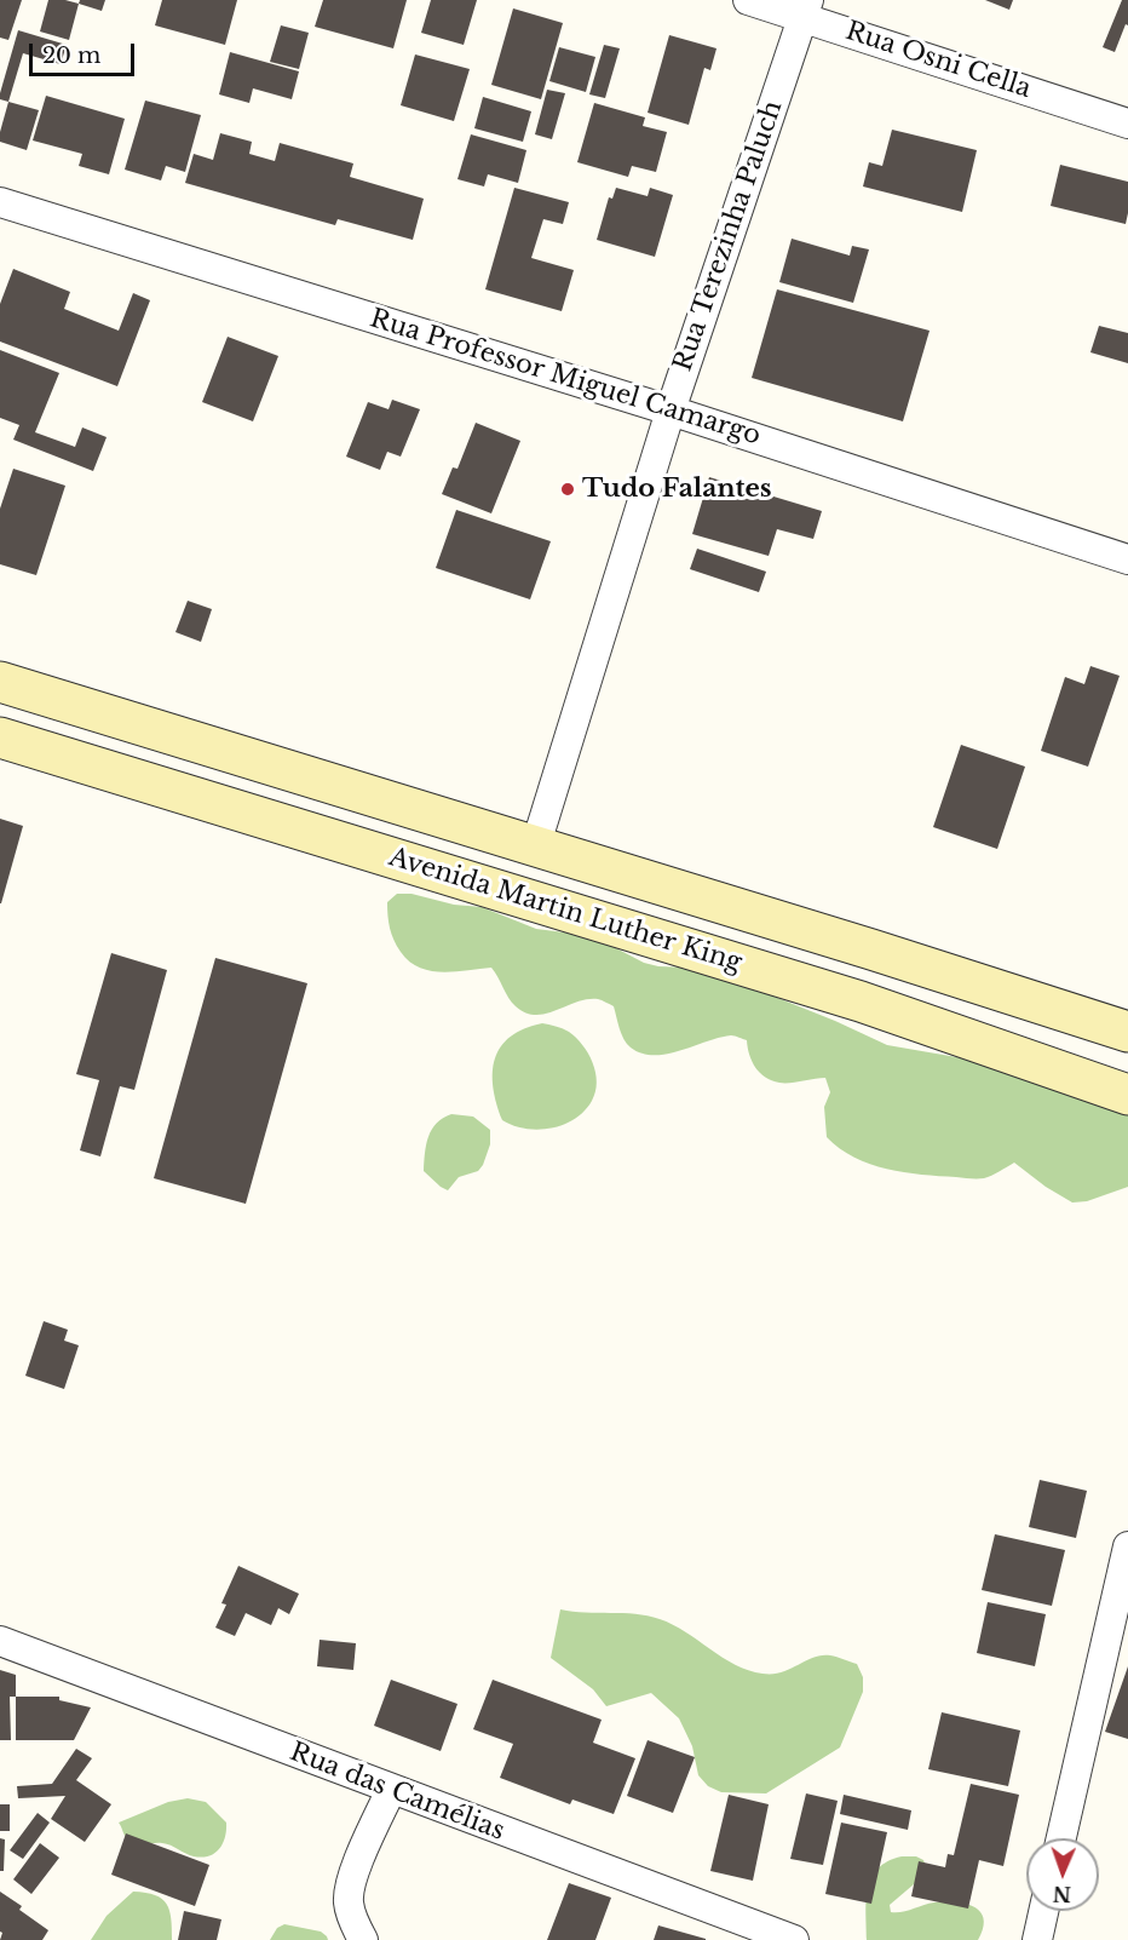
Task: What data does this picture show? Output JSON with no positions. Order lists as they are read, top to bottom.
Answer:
{
  "streets": {
    "main road": ["Avenida Martin Luther King"],
    "street": [
      "Rua Osni Cella",
      "Rua Terezinha Paluch",
      "Rua Professor Miguel Camargo",
      "Rua das Camélias"
    ]
  },
  "crossings": [
    ["Rua Osni Cella", "Rua Terezinha Paluch"],
    ["Rua Terezinha Paluch", "Rua Professor Miguel Camargo"],
    ["Rua Terezinha Paluch", "Avenida Martin Luther King"]
  ],
  "places": ["Tudo Falantes"],
  "scale_bar": "20 m",
  "north": "bottom"
}
